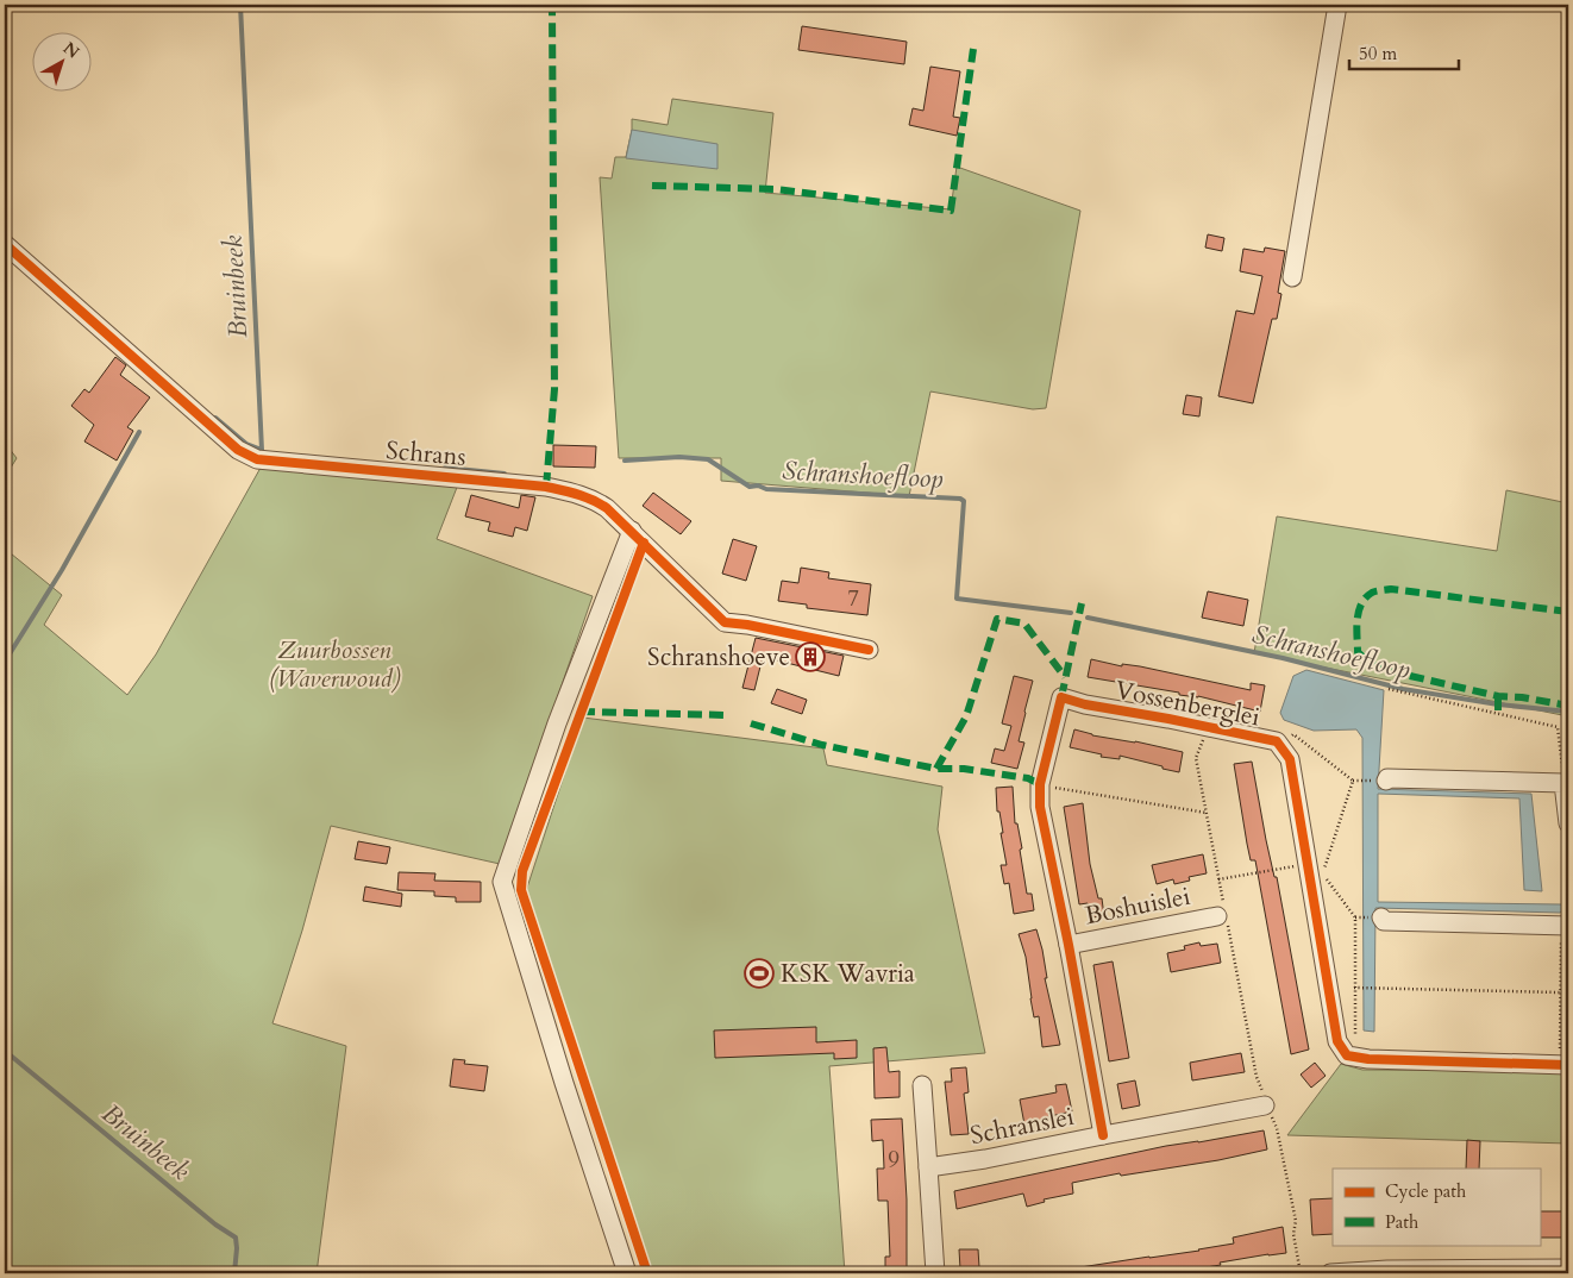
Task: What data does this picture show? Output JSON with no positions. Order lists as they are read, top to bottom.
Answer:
{
  "streets": {
    "street": [
      "Schrans",
      "Vossenberglei",
      "Boshuislei",
      "Schranslei"
    ]
  },
  "crossings": [
    ["Vossenberglei", "Boshuislei"],
    ["Vossenberglei", "Schranslei"]
  ],
  "water": ["Bruinbeek", "Schranshoefloop"],
  "parks": ["Zuurbossen (Waverwoud)"],
  "places": {
    "building": ["Schranshoeve"],
    "sports": ["KSK Wavria"]
  },
  "house_numbers": ["7", "9"],
  "legend": ["Cycle path", "Path"],
  "scale_bar": "50 m",
  "north": "top right"
}
